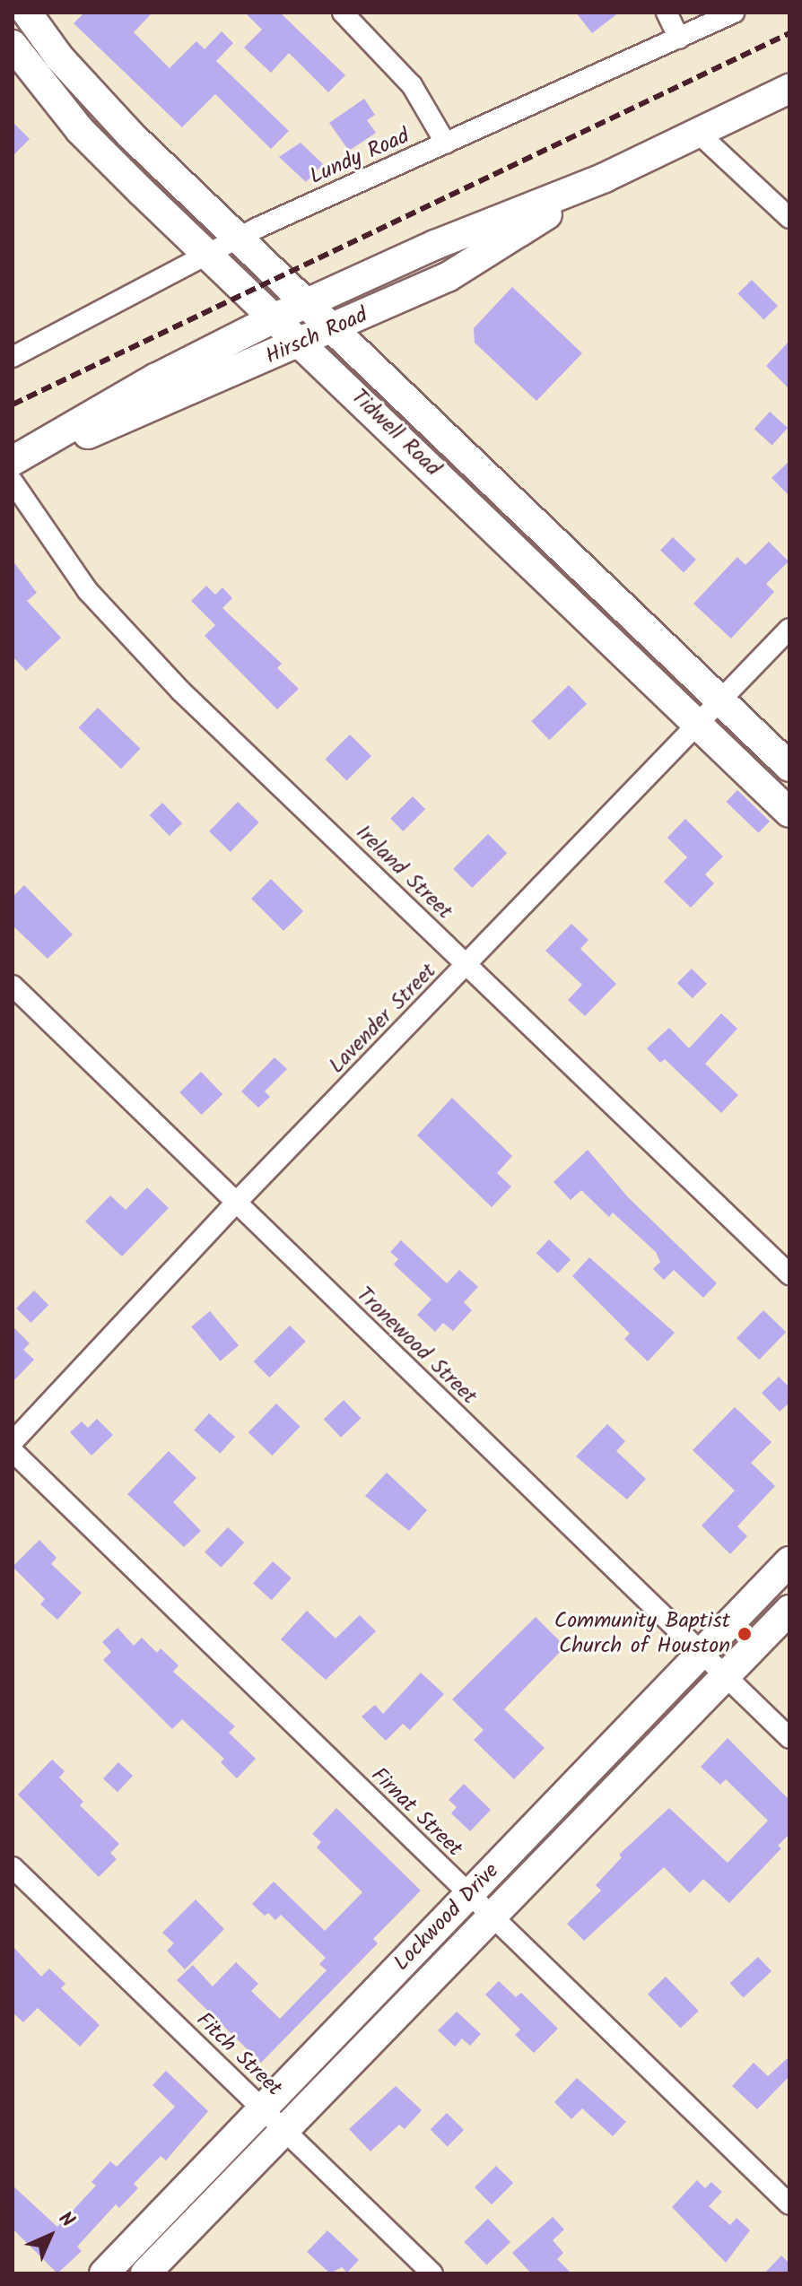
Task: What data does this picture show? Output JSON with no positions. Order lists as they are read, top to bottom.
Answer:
{
  "streets": {
    "main road": ["Hirsch Road", "Tidwell Road", "Lockwood Drive"],
    "street": [
      "Lundy Road",
      "Ireland Street",
      "Lavender Street",
      "Tronewood Street",
      "Firnat Street",
      "Fitch Street"
    ]
  },
  "crossings": [
    ["Lundy Road", "Tidwell Road"],
    ["Hirsch Road", "Tidwell Road"],
    ["Tidwell Road", "Lavender Street"],
    ["Ireland Street", "Lavender Street"],
    ["Lavender Street", "Tronewood Street"],
    ["Tronewood Street", "Lockwood Drive"],
    ["Firnat Street", "Lockwood Drive"],
    ["Lockwood Drive", "Fitch Street"]
  ],
  "places": ["Community Baptist Church of Houston"],
  "north": "top right"
}
